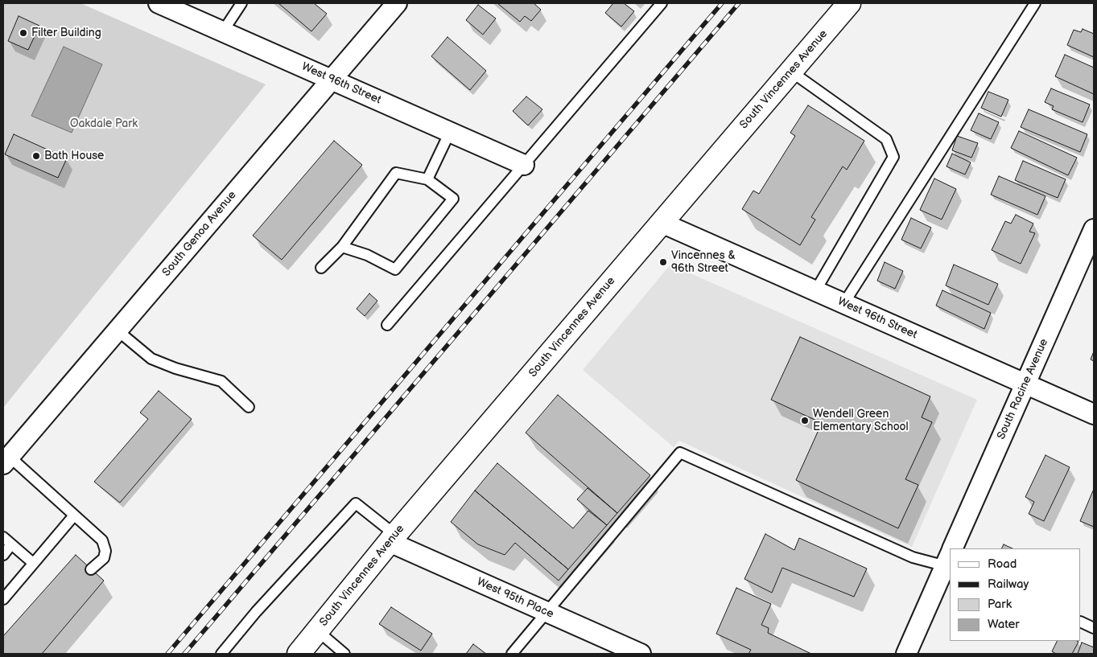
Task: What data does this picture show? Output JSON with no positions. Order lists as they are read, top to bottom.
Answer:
{
  "streets": {
    "main road": ["South Vincennes Avenue"],
    "street": [
      "West 96th Street",
      "South Genoa Avenue",
      "South Racine Avenue",
      "West 95th Place"
    ]
  },
  "crossings": [
    ["South Vincennes Avenue", "West 96th Street"],
    ["South Vincennes Avenue", "West 95th Place"],
    ["West 96th Street", "South Genoa Avenue"],
    ["West 96th Street", "South Racine Avenue"]
  ],
  "parks": ["Oakdale Park"],
  "places": [
    "Filter Building",
    "Bath House",
    "Vincennes & 96th Street",
    "Wendell Green Elementary School"
  ],
  "legend": [
    "Road",
    "Railway",
    "Park",
    "Water"
  ]
}
